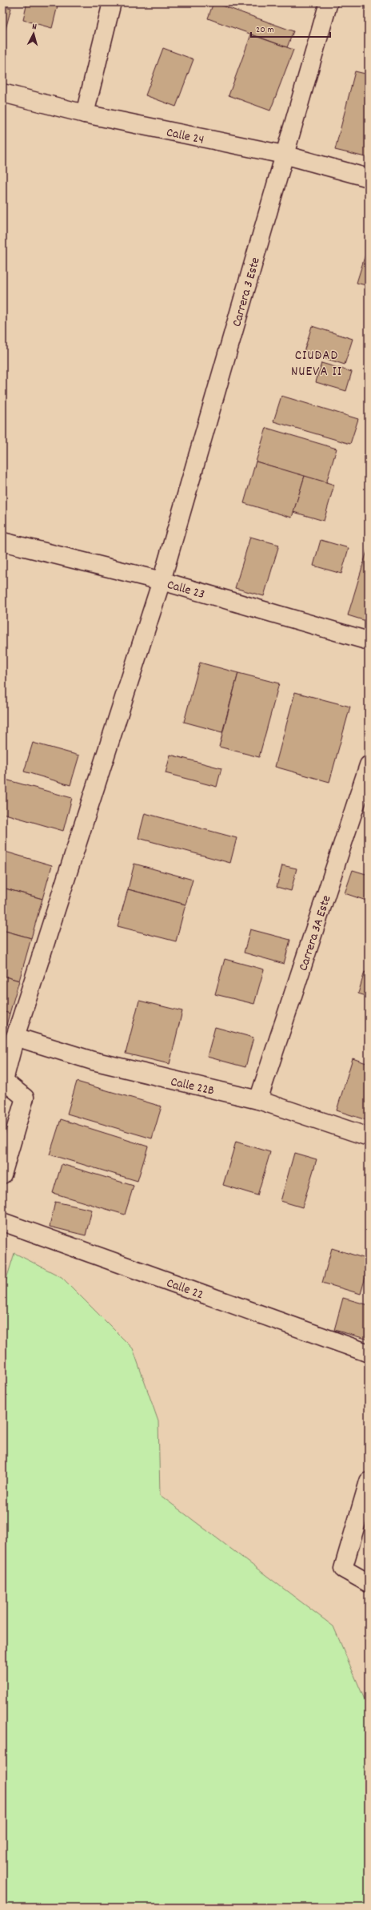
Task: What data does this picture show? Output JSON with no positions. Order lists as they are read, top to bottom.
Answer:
{
  "streets": {
    "street": [
      "Calle 24",
      "Carrera 3 Este",
      "Calle 23",
      "Carrera 3A Este",
      "Calle 22B",
      "Calle 22"
    ]
  },
  "crossings": [
    ["Calle 24", "Carrera 3 Este"],
    ["Carrera 3 Este", "Calle 23"],
    ["Carrera 3 Este", "Calle 22B"],
    ["Carrera 3A Este", "Calle 22B"]
  ],
  "districts": ["CIUDAD NUEVA II"],
  "scale_bar": "20 m",
  "north": "top"
}
